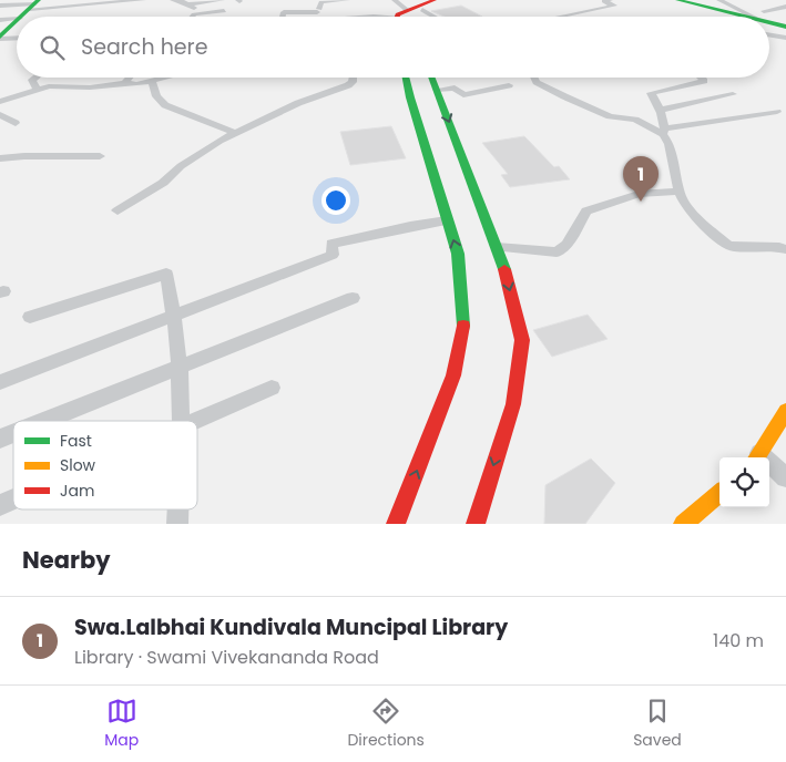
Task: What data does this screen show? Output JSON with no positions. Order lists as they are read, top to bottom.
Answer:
{
  "legend": ["Fast", "Slow", "Jam"],
  "page": {
    "search": "Search here",
    "pins": "1",
    "heading": "Nearby",
    "list": [
      {
        "mark": "1",
        "name": "Swa.Lalbhai Kundivala Muncipal Library",
        "note": "Library · Swami Vivekananda Road",
        "value": "140 m"
      }
    ],
    "nav": ["Map", "Directions", "Saved"]
  }
}
